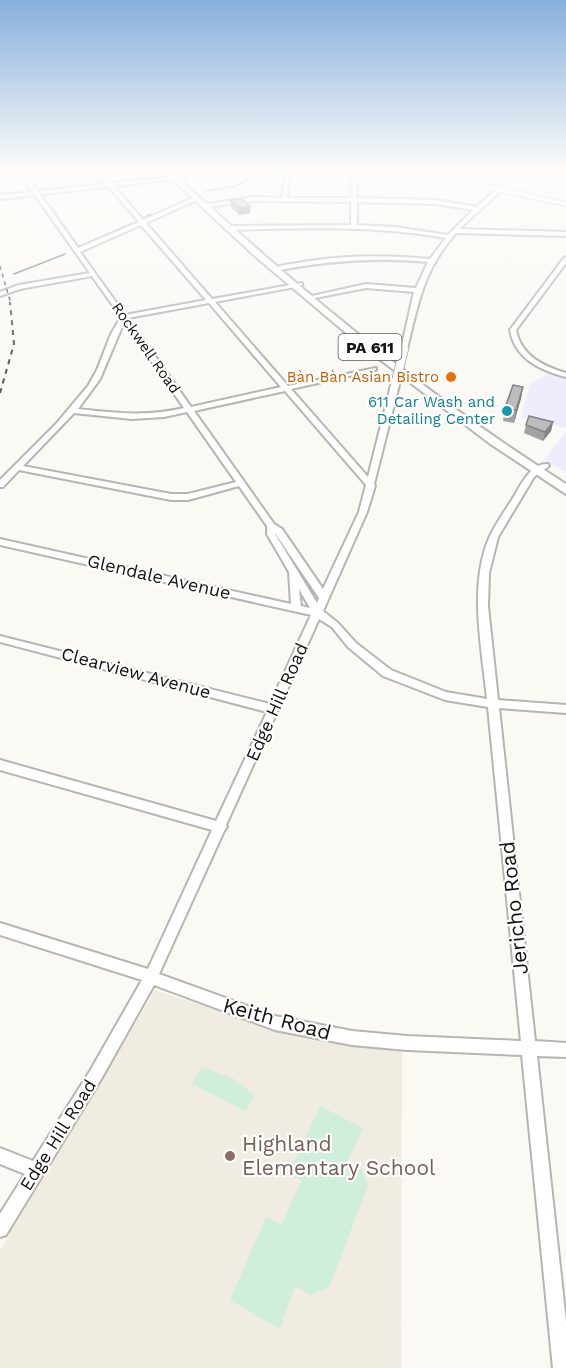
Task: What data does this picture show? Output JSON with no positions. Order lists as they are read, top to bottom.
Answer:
{
  "streets": {
    "highway": ["PA 611"],
    "street": [
      "Rockwell Road",
      "Glendale Avenue",
      "Clearview Avenue",
      "Edge Hill Road",
      "Jericho Road",
      "Keith Road"
    ]
  },
  "crossings": [
    ["PA 611", "Jericho Road"],
    ["Rockwell Road", "Glendale Avenue"],
    ["Rockwell Road", "Edge Hill Road"],
    ["Rockwell Road", "Jericho Road"],
    ["Glendale Avenue", "Edge Hill Road"],
    ["Clearview Avenue", "Edge Hill Road"],
    ["Edge Hill Road", "Keith Road"],
    ["Jericho Road", "Keith Road"]
  ],
  "places": ["Bàn Bàn Asian Bistro", "611 Car Wash and Detailing Center", "Highland Elementary School"]
}
